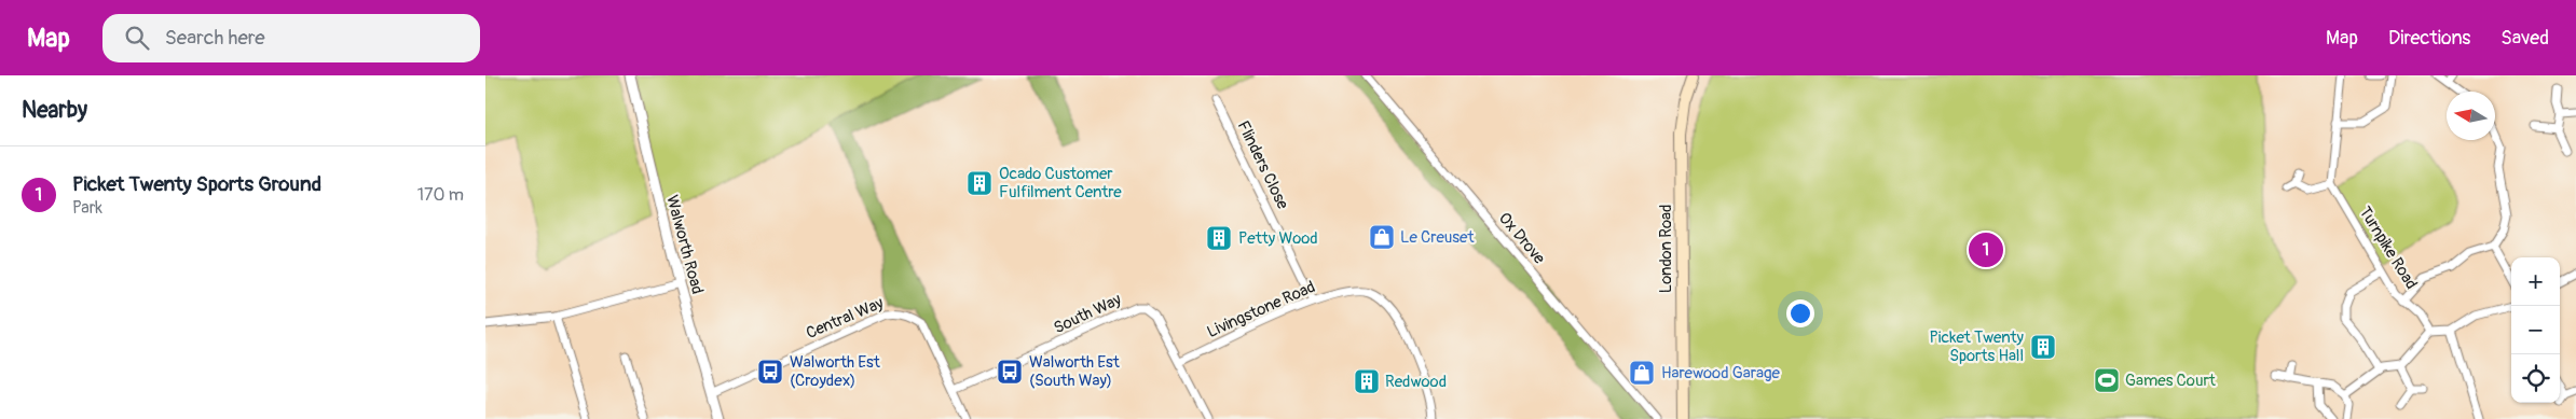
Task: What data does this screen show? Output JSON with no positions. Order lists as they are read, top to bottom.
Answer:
{
  "streets": {
    "main road": ["London Road"],
    "street": [
      "Flinders Close",
      "Ox Drove",
      "Walworth Road",
      "Turnpike Road",
      "Livingstone Road",
      "South Way",
      "Central Way"
    ]
  },
  "crossings": [
    ["Flinders Close", "Livingstone Road"],
    ["Walworth Road", "Central Way"],
    ["Livingstone Road", "South Way"],
    ["South Way", "Central Way"]
  ],
  "places": {
    "building": [
      "Ocado Customer Fulfilment Centre",
      "Petty Wood",
      "Picket Twenty Sports Hall",
      "Redwood"
    ],
    "shop": ["Le Creuset", "Harewood Garage"],
    "bus stop": ["Walworth Est (Croydex)", "Walworth Est (South Way)"],
    "sports": ["Games Court"]
  },
  "north": "left",
  "page": {
    "header": "Map",
    "search": "Search here",
    "nav": ["Map", "Directions", "Saved"],
    "heading": "Nearby",
    "list": [
      {
        "mark": "1",
        "name": "Picket Twenty Sports Ground",
        "note": "Park",
        "value": "170 m"
      }
    ],
    "pins": "1",
    "map_buttons": ["+", "−"]
  }
}
